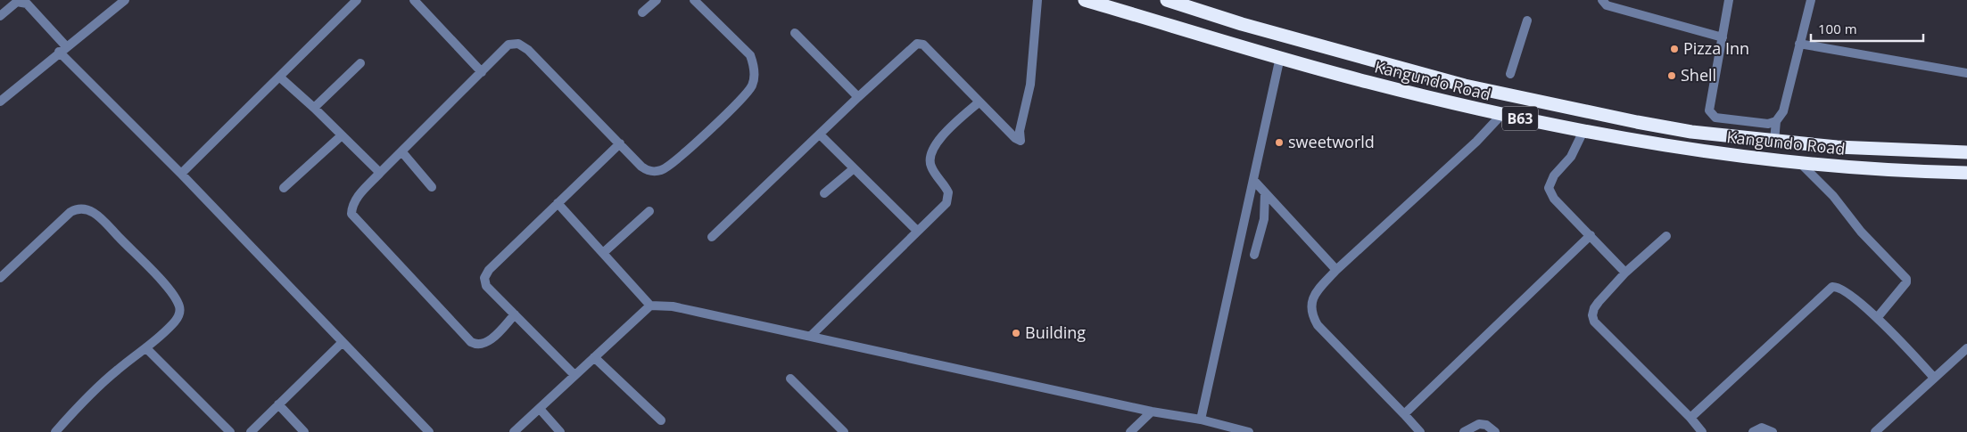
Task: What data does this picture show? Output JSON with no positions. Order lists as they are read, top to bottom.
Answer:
{
  "streets": {
    "highway": ["Kangundo Road", "B63"]
  },
  "places": [
    "Pizza Inn",
    "Shell",
    "sweetworld",
    "Building"
  ],
  "scale_bar": "100 m"
}
